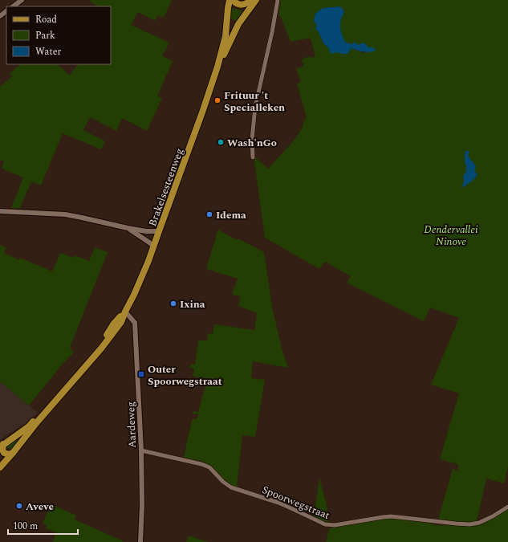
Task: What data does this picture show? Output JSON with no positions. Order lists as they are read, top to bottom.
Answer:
{
  "streets": {
    "main road": ["Brakelsesteenweg"],
    "street": ["Aardeweg", "Spoorwegstraat"]
  },
  "crossings": [
    ["Brakelsesteenweg", "Aardeweg"],
    ["Aardeweg", "Spoorwegstraat"]
  ],
  "parks": ["Dendervallei Ninove"],
  "places": {
    "other": [
      "Frituur 't Specialleken",
      "Wash'nGo",
      "Idema",
      "Ixina",
      "Aveve"
    ],
    "transit": ["Outer Spoorwegstraat"]
  },
  "legend": ["Road", "Park", "Water"],
  "scale_bar": "100 m"
}
